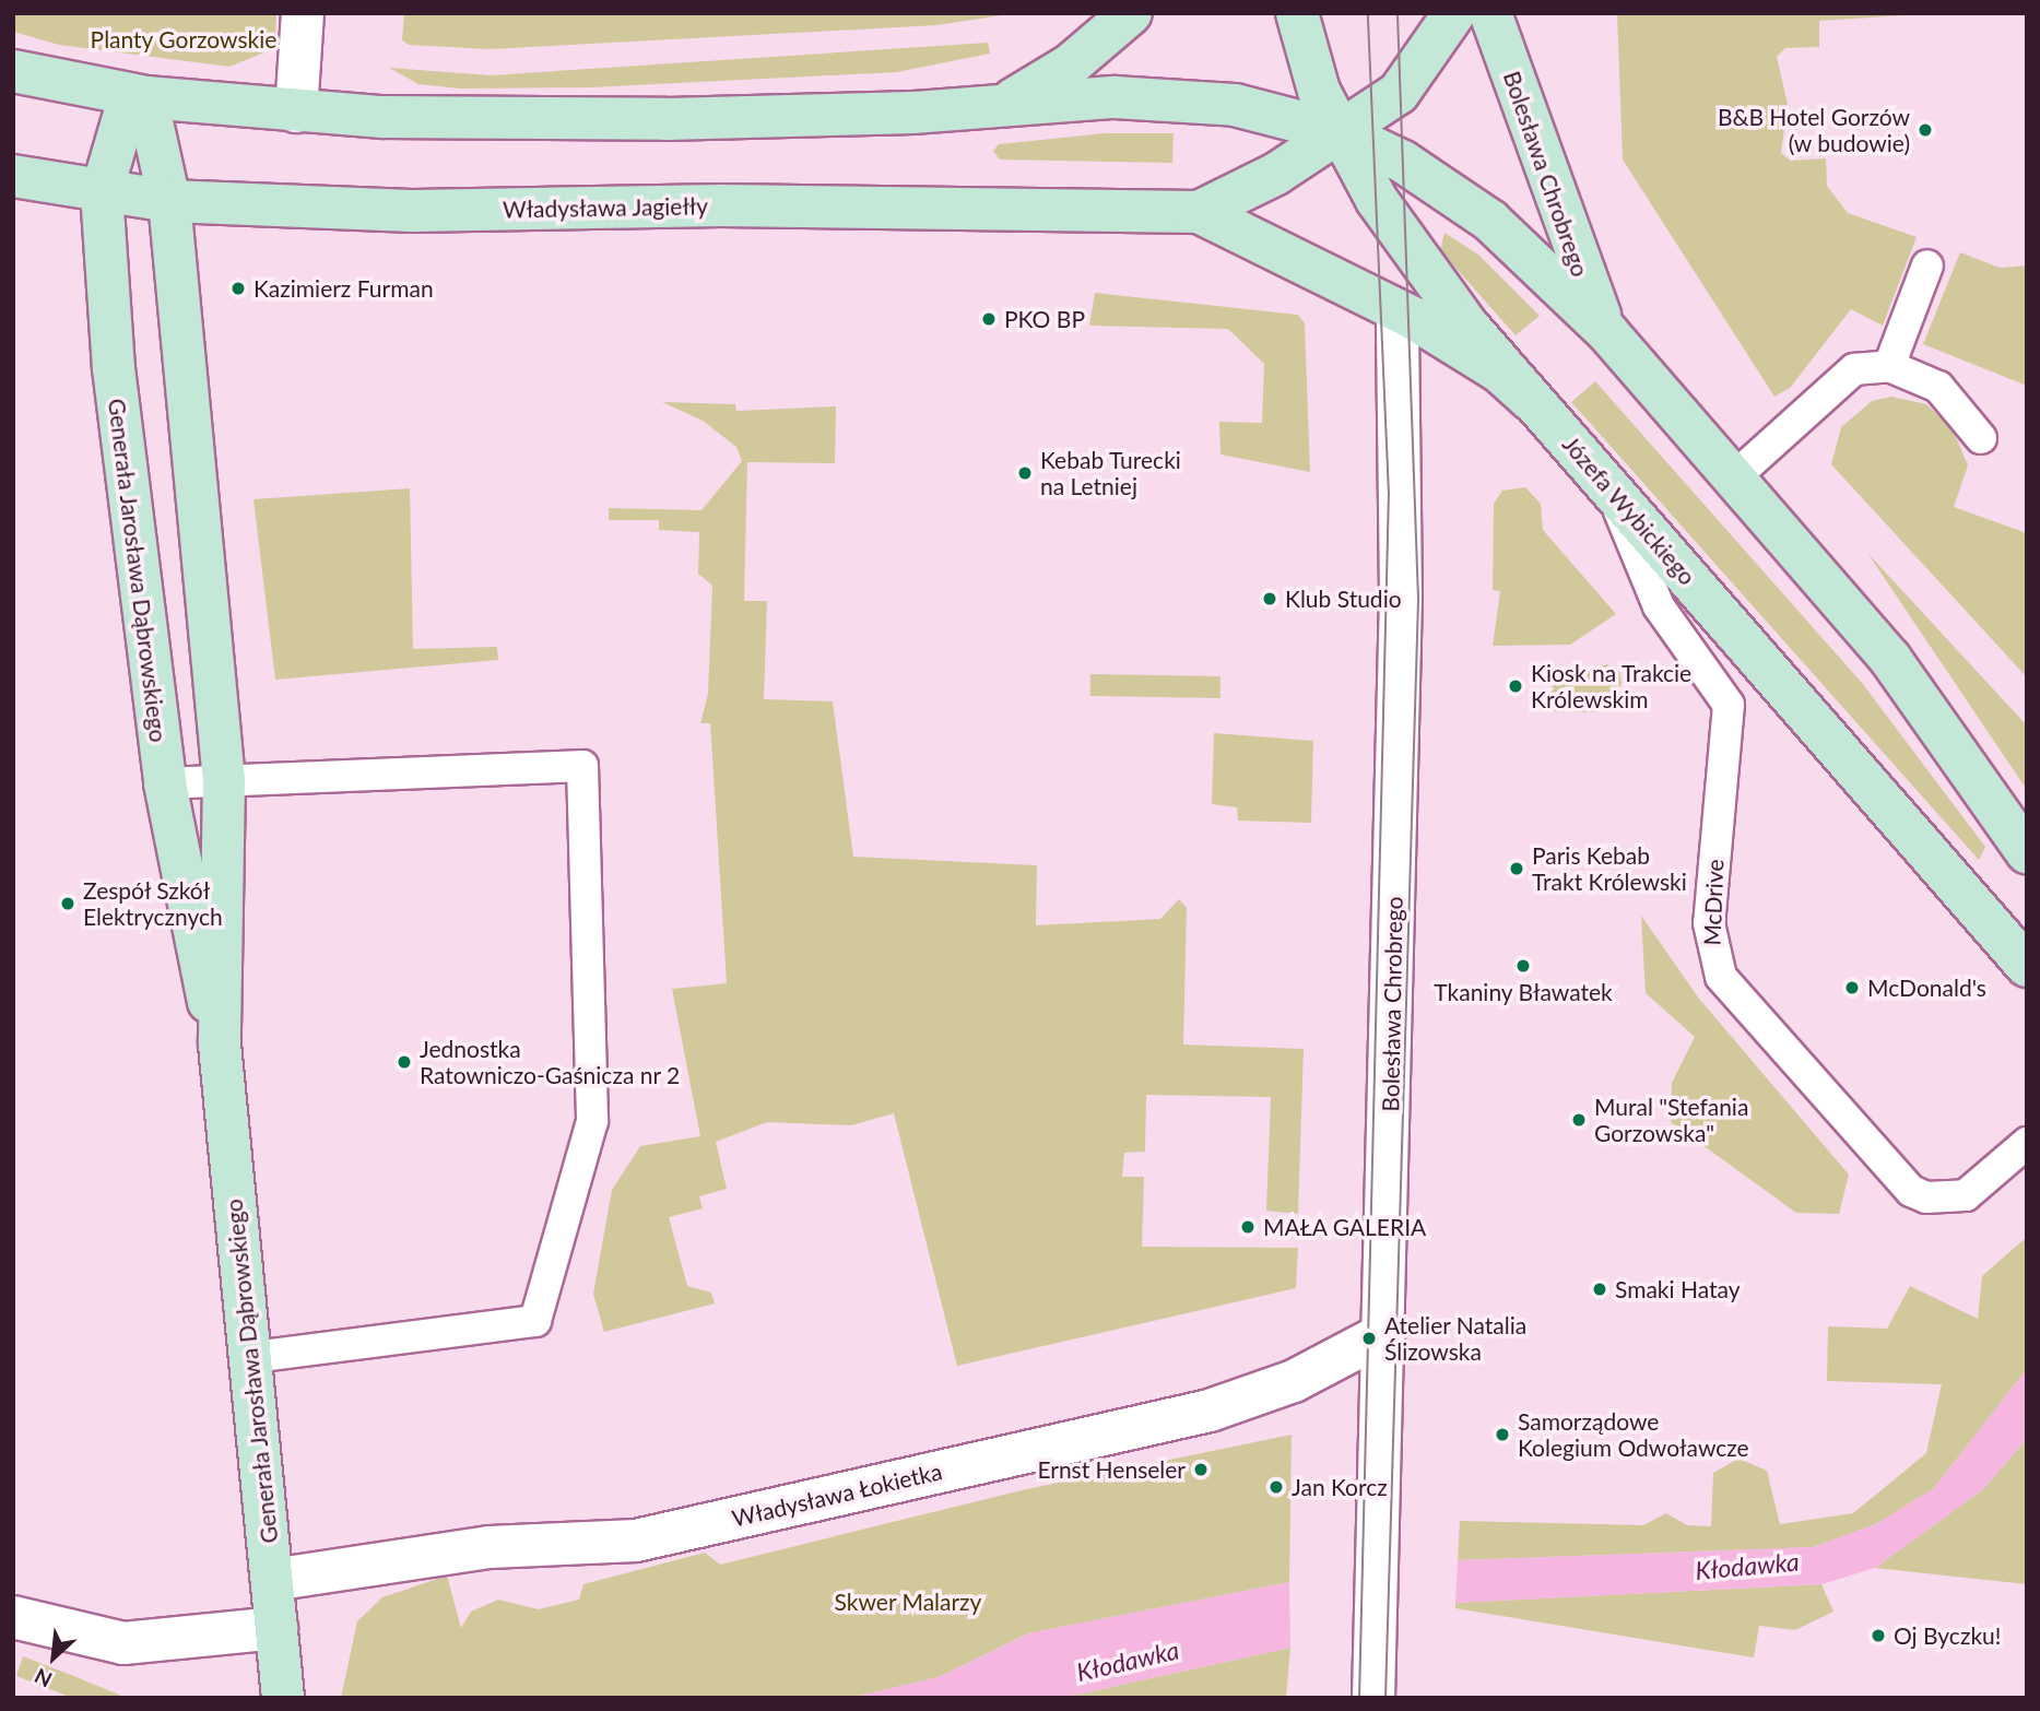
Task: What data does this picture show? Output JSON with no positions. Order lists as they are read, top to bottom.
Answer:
{
  "streets": {
    "main road": [
      "Bolesława Chrobrego",
      "Władysława Jagiełły",
      "Józefa Wybickiego",
      "Generała Jarosława Dąbrowskiego"
    ],
    "street": ["Władysława Łokietka"],
    "lane": ["McDrive"]
  },
  "crossings": [
    ["Bolesława Chrobrego", "Władysława Łokietka"],
    ["Władysława Jagiełły", "Generała Jarosława Dąbrowskiego"],
    ["Józefa Wybickiego", "McDrive"],
    ["Generała Jarosława Dąbrowskiego", "Władysława Łokietka"]
  ],
  "water": ["Kłodawka"],
  "parks": ["Planty Gorzowskie", "Skwer Malarzy"],
  "places": [
    "B&B Hotel Gorzów (w budowie)",
    "Kazimierz Furman",
    "PKO BP",
    "Kebab Turecki na Letniej",
    "Klub Studio",
    "Kiosk na Trakcie Królewskim",
    "Paris Kebab Trakt Królewski",
    "Zespół Szkół Elektrycznych",
    "Tkaniny Bławatek",
    "McDonald's",
    "Jednostka Ratowniczo-Gaśnicza nr 2",
    "Mural \"Stefania Gorzowska\"",
    "MAŁA GALERIA",
    "Smaki Hatay",
    "Atelier Natalia Ślizowska",
    "Samorządowe Kolegium Odwoławcze",
    "Ernst Henseler",
    "Jan Korcz",
    "Oj Byczku!"
  ],
  "north": "bottom left"
}
